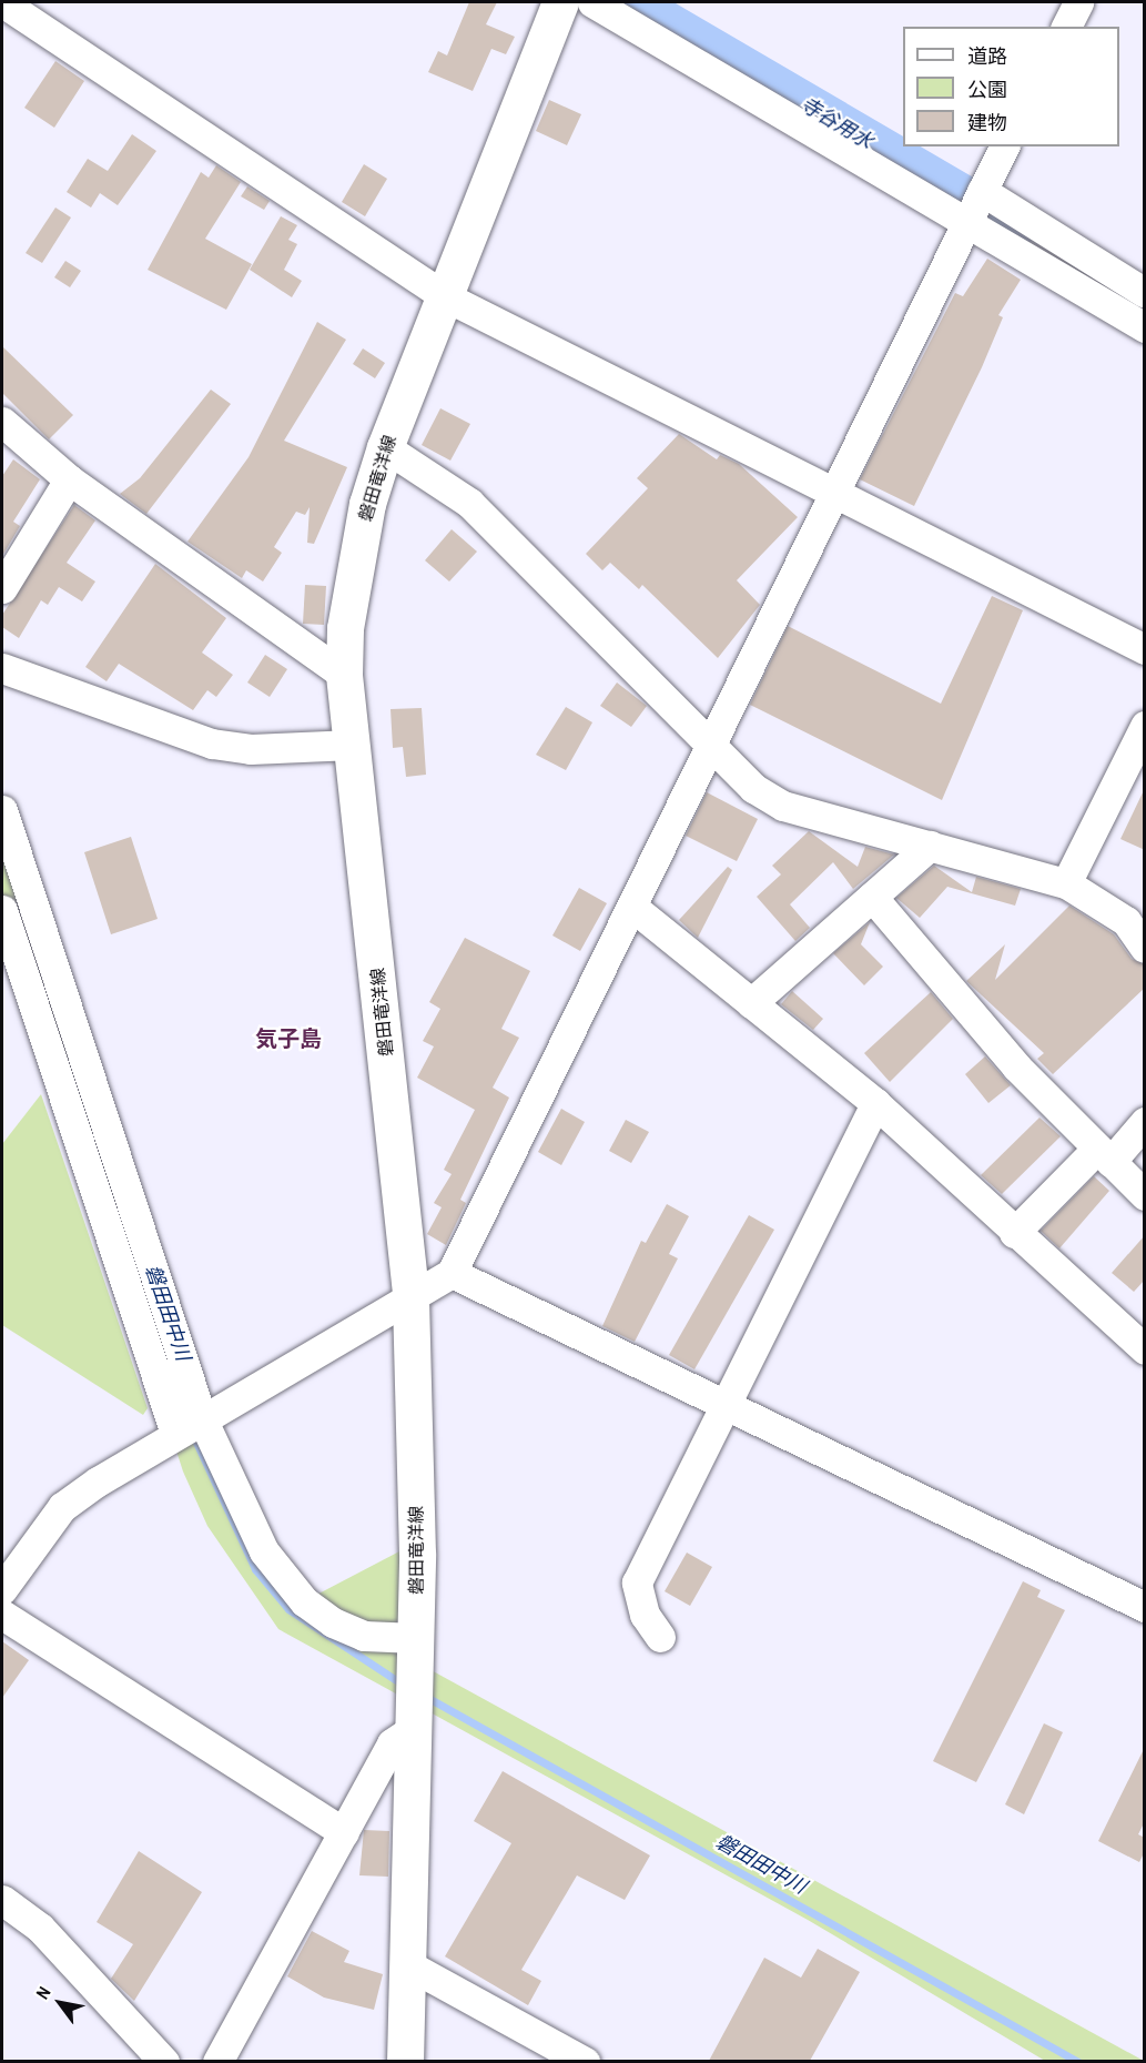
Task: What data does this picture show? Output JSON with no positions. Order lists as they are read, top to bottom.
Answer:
{
  "streets": {
    "main road": ["磐田竜洋線"]
  },
  "districts": ["気子島"],
  "water": ["寺谷用水", "磐田田中川"],
  "legend": ["道路", "公園", "建物"],
  "north": "top left"
}
